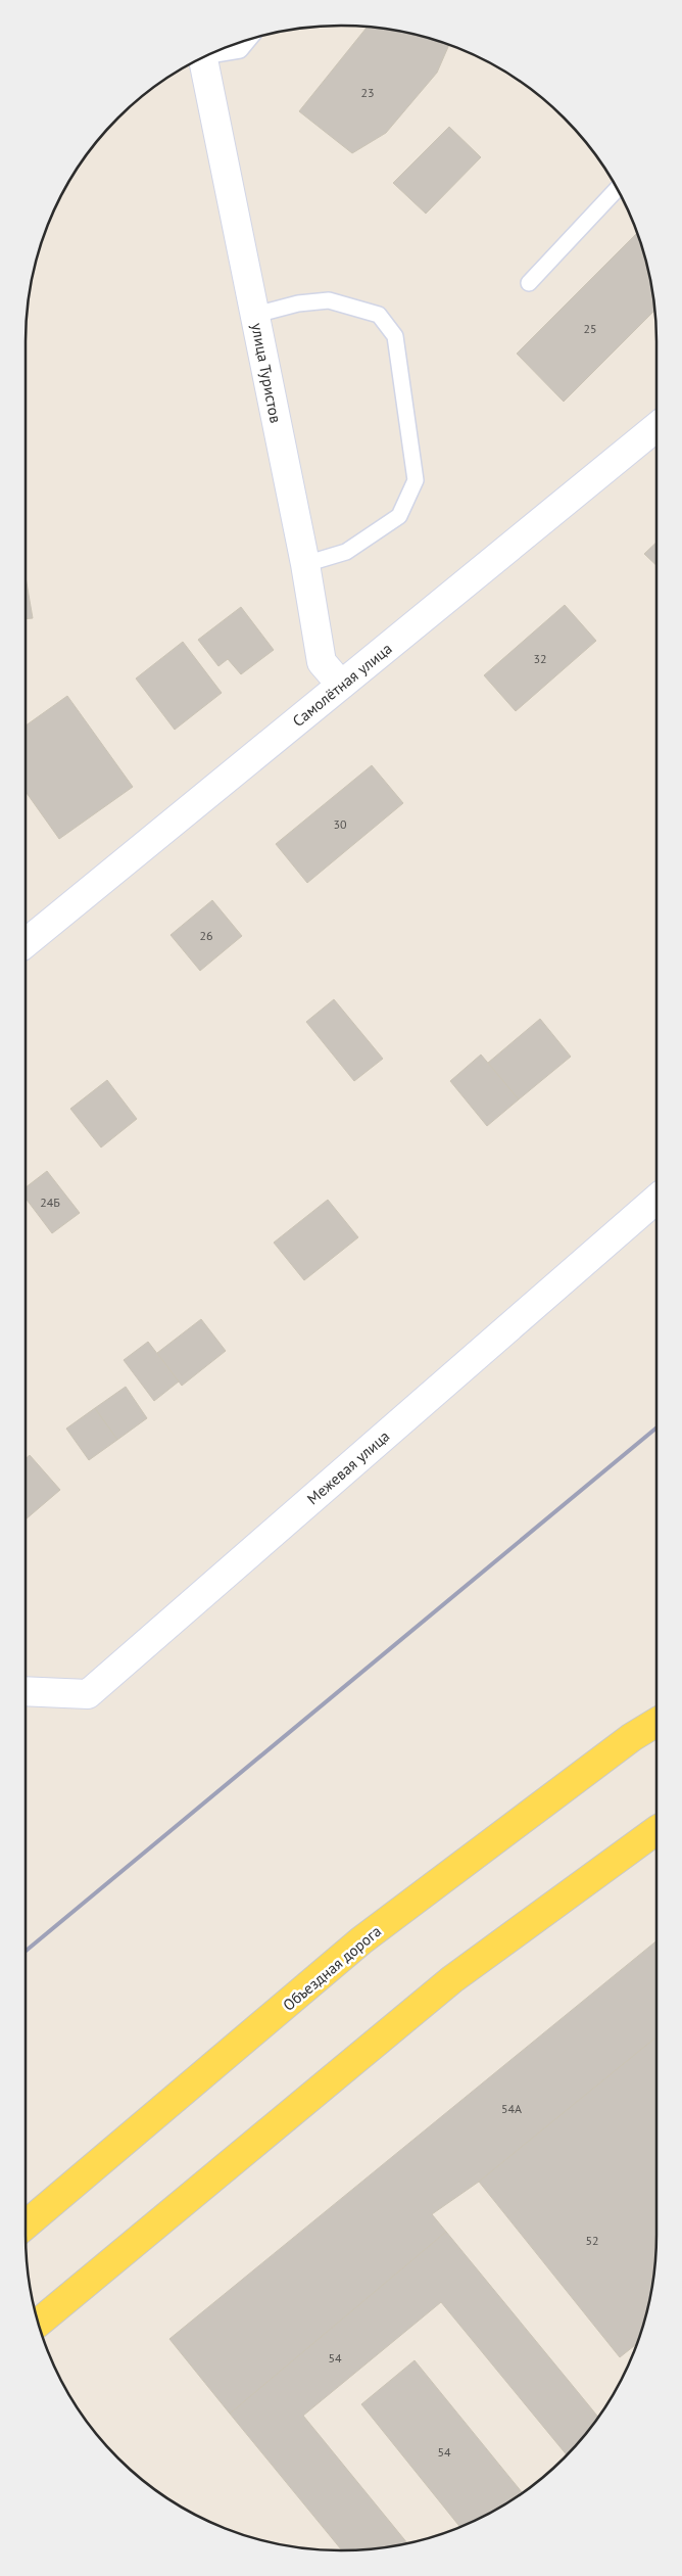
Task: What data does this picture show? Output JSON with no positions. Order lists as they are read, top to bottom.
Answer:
{
  "streets": {
    "main road": ["Объездная дорога"],
    "street": ["улица Туристов", "Самолётная улица", "Межевая улица"]
  },
  "crossings": [
    ["улица Туристов", "Самолётная улица"]
  ],
  "house_numbers": [
    "23",
    "25",
    "32",
    "30",
    "26",
    "24Б",
    "54А",
    "52",
    "54",
    "54"
  ]
}
